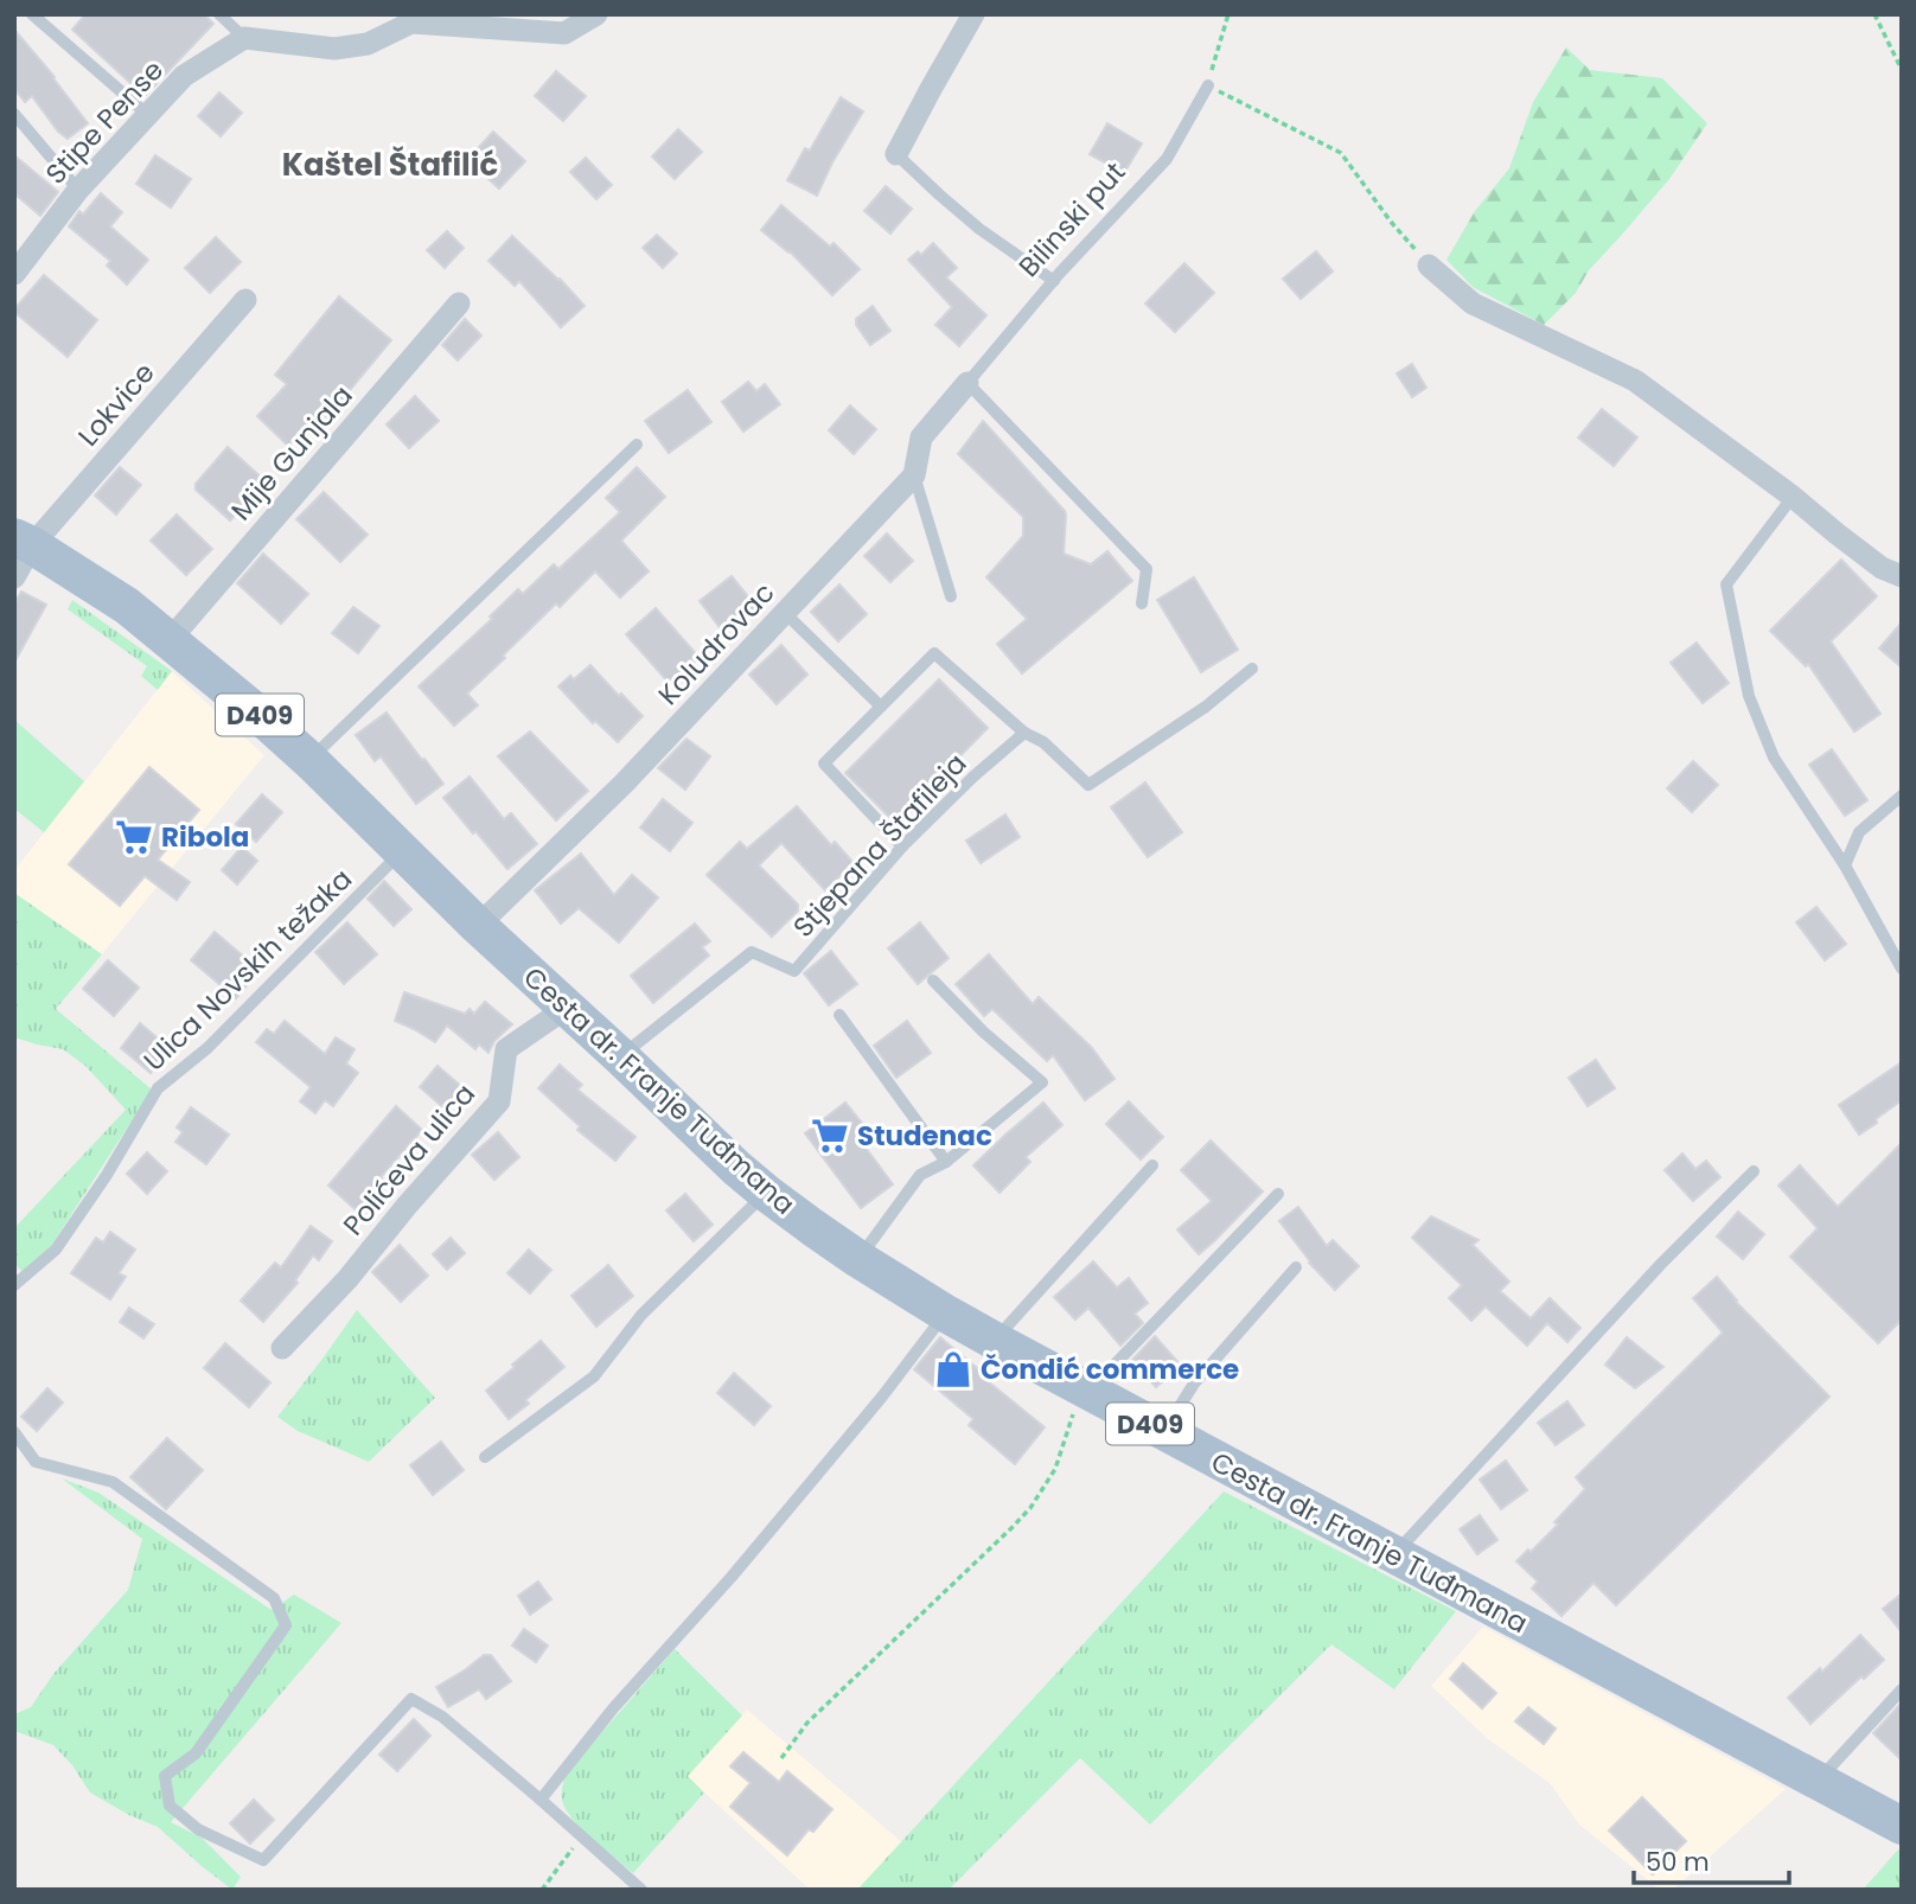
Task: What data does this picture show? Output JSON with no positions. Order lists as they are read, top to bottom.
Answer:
{
  "streets": {
    "main road": ["D409", "Cesta dr. Franje Tuđmana"],
    "street": [
      "Stipe Pense",
      "Lokvice",
      "Mije Gunjala",
      "Koludrovac",
      "Polićeva ulica"
    ],
    "lane": ["Bilinski put", "Stjepana Štafileja", "Ulica Novskih težaka"]
  },
  "crossings": [
    ["Lokvice", "Cesta dr. Franje Tuđmana"],
    ["Mije Gunjala", "Cesta dr. Franje Tuđmana"],
    ["Koludrovac", "Cesta dr. Franje Tuđmana"],
    ["Stjepana Štafileja", "Cesta dr. Franje Tuđmana"],
    ["Ulica Novskih težaka", "Cesta dr. Franje Tuđmana"],
    ["Cesta dr. Franje Tuđmana", "Polićeva ulica"]
  ],
  "districts": ["Kaštel Štafilić"],
  "places": {
    "supermarket": ["Ribola", "Studenac"],
    "shop": ["Čondić commerce"]
  },
  "scale_bar": "50 m"
}
